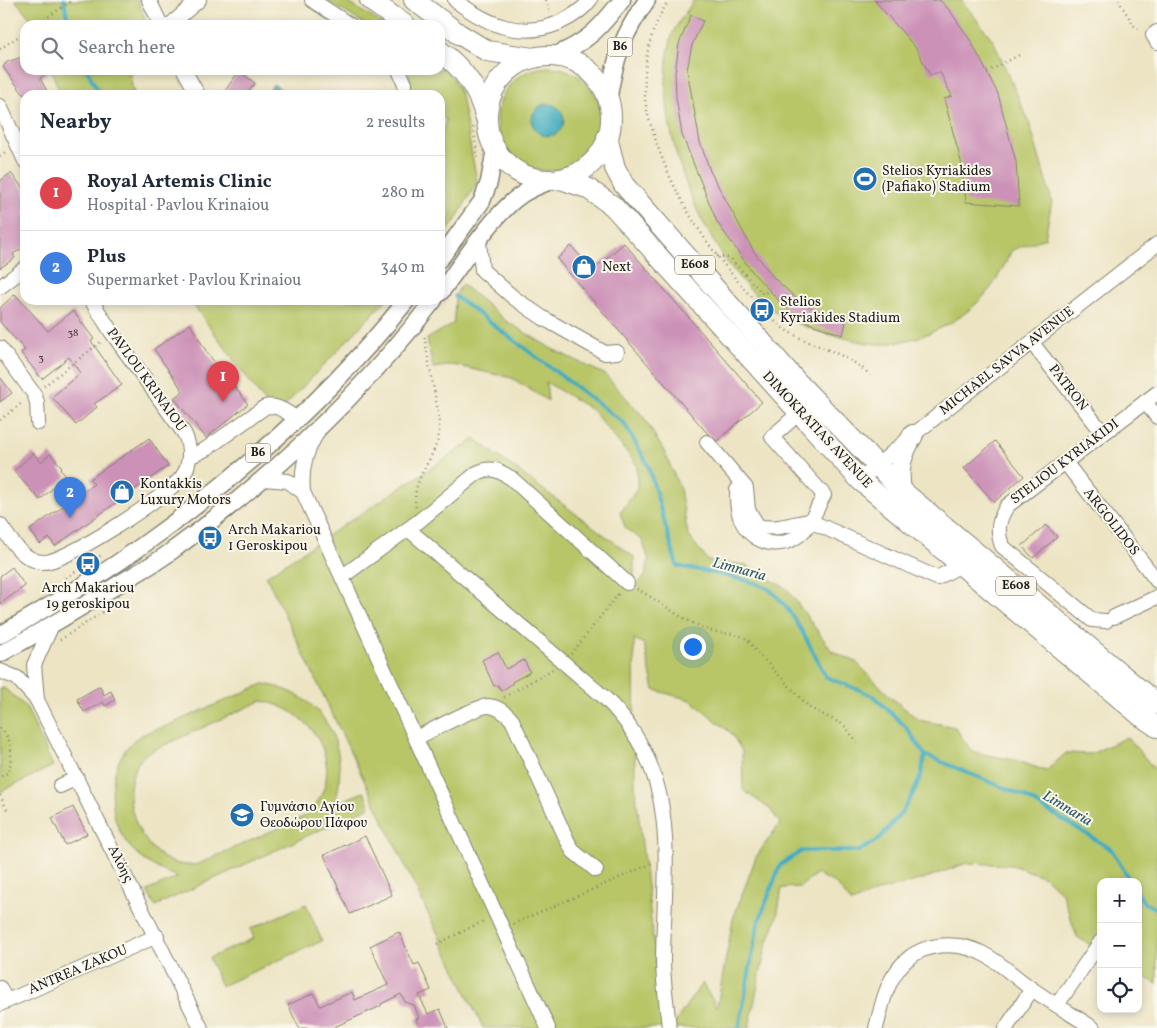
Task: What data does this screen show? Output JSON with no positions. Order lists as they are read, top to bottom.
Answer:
{
  "streets": {
    "highway": ["E608", "DIMOKRATIAS AVENUE"],
    "main road": ["B6"],
    "street": [
      "MICHAEL SAVVA AVENUE",
      "PAVLOU KRINAIOU",
      "PATRON",
      "STELIOU KYRIAKIDI",
      "ARGOLIDOS",
      "Αλόης",
      "ANTREA ZAKOU"
    ]
  },
  "crossings": [
    ["B6", "E608"],
    ["B6", "DIMOKRATIAS AVENUE"],
    ["B6", "Αλόης"],
    ["E608", "DIMOKRATIAS AVENUE"],
    ["MICHAEL SAVVA AVENUE", "PATRON"],
    ["MICHAEL SAVVA AVENUE", "DIMOKRATIAS AVENUE"],
    ["PATRON", "STELIOU KYRIAKIDI"],
    ["STELIOU KYRIAKIDI", "ARGOLIDOS"],
    ["Αλόης", "ANTREA ZAKOU"]
  ],
  "water": ["Limnaria"],
  "places": {
    "sports": ["Stelios Kyriakides (Pafiako) Stadium"],
    "shop": ["Next", "Kontakkis Luxury Motors"],
    "bus stop": ["Stelios Kyriakides Stadium", "Arch Makariou 1 Geroskipou", "Arch Makariou 19 geroskipou"],
    "school or university": ["Γυμνάσιο Αγίου Θεοδώρου Πάφου"]
  },
  "house_numbers": ["38", "3"],
  "page": {
    "search": "Search here",
    "heading": ["Nearby", "2 results"],
    "list": [
      {
        "mark": "1",
        "name": "Royal Artemis Clinic",
        "note": "Hospital · Pavlou Krinaiou",
        "value": "280 m"
      },
      {
        "mark": "2",
        "name": "Plus",
        "note": "Supermarket · Pavlou Krinaiou",
        "value": "340 m"
      }
    ],
    "pins": ["1", "2"],
    "map_buttons": ["+", "−"]
  }
}
